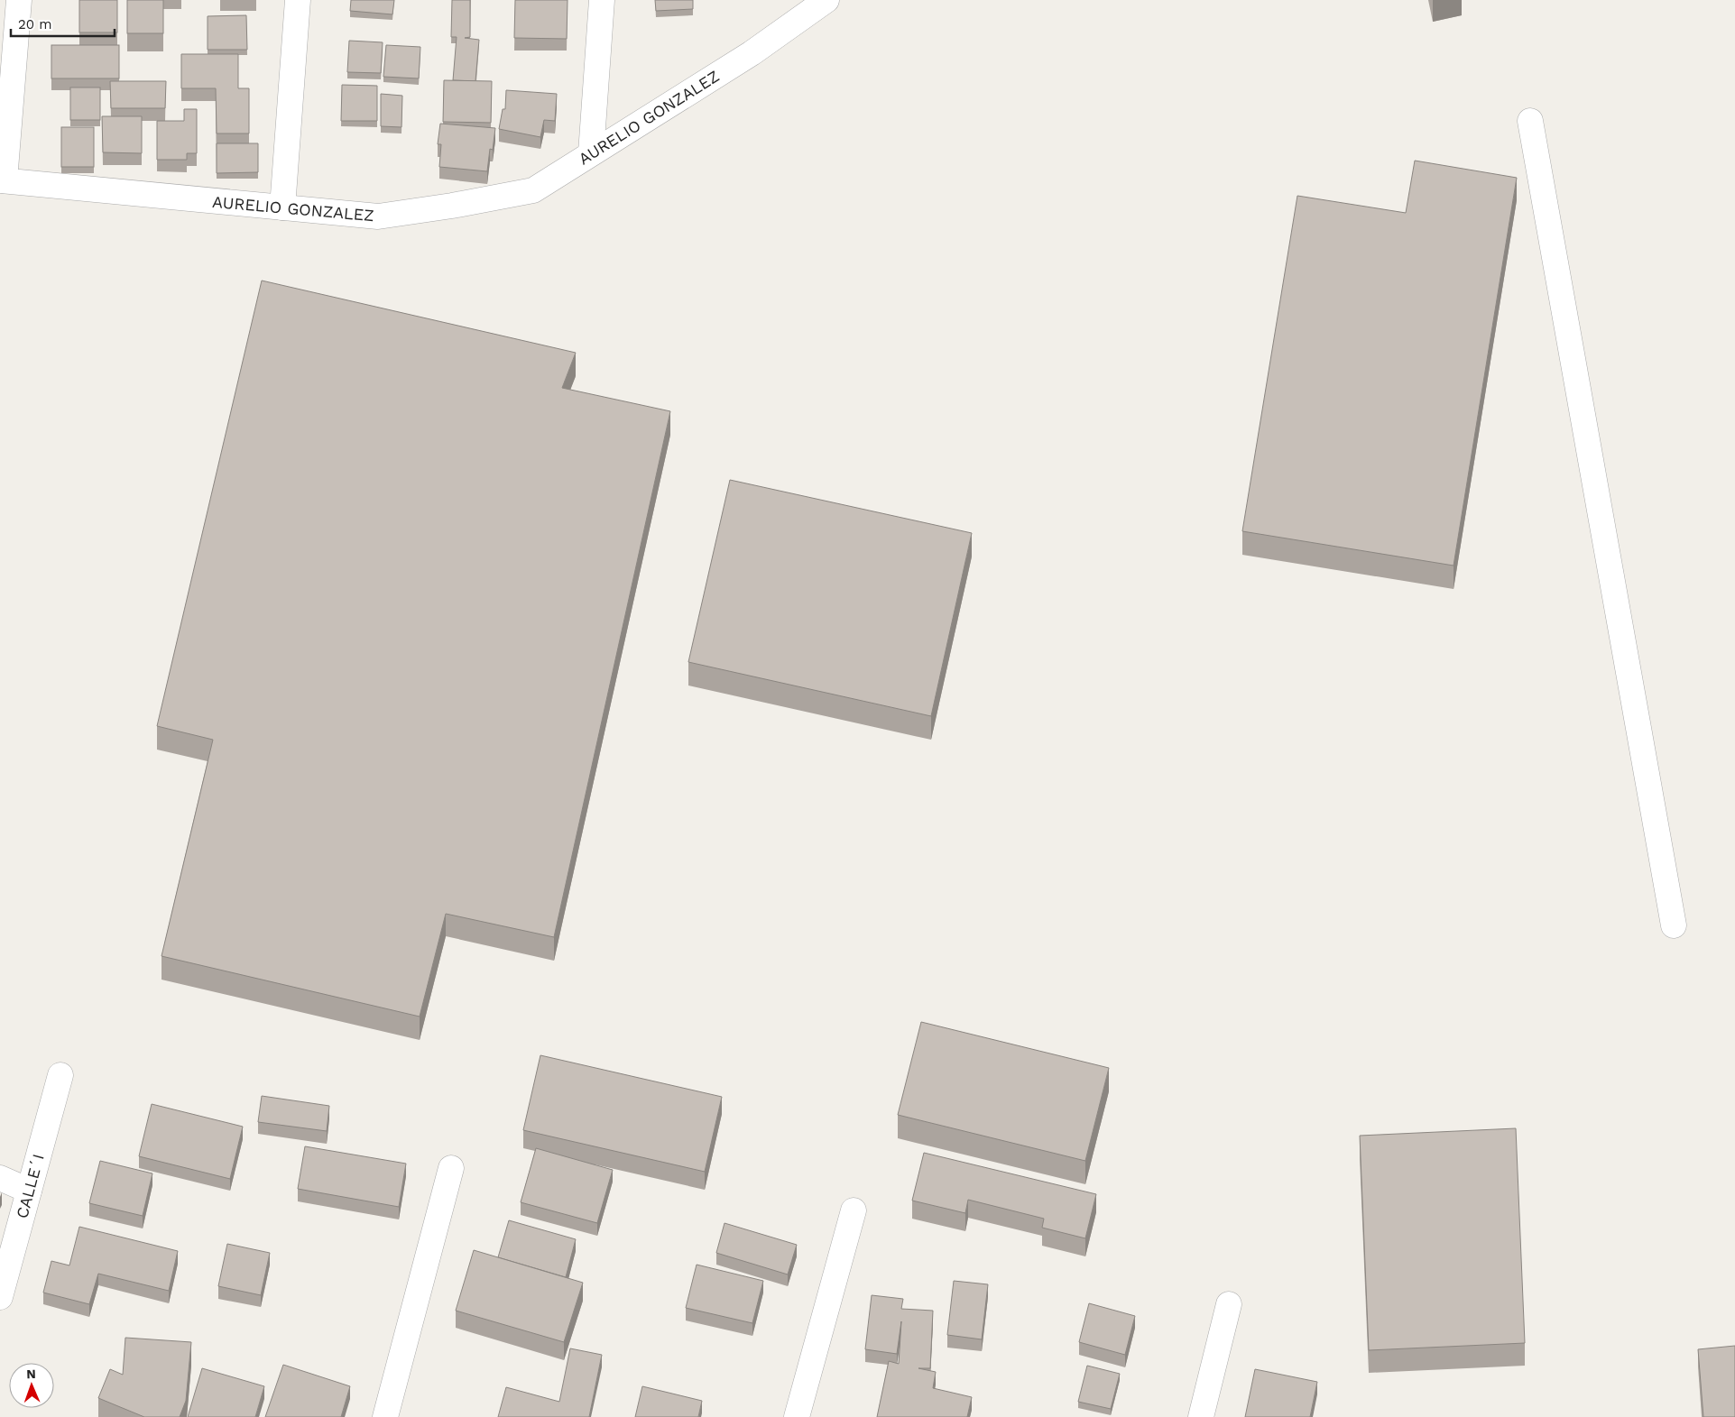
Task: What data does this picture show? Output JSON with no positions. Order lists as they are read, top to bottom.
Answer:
{
  "streets": {
    "street": ["AURELIO GONZALEZ", "CALLE´I"]
  },
  "scale_bar": "20 m",
  "north": "top"
}
